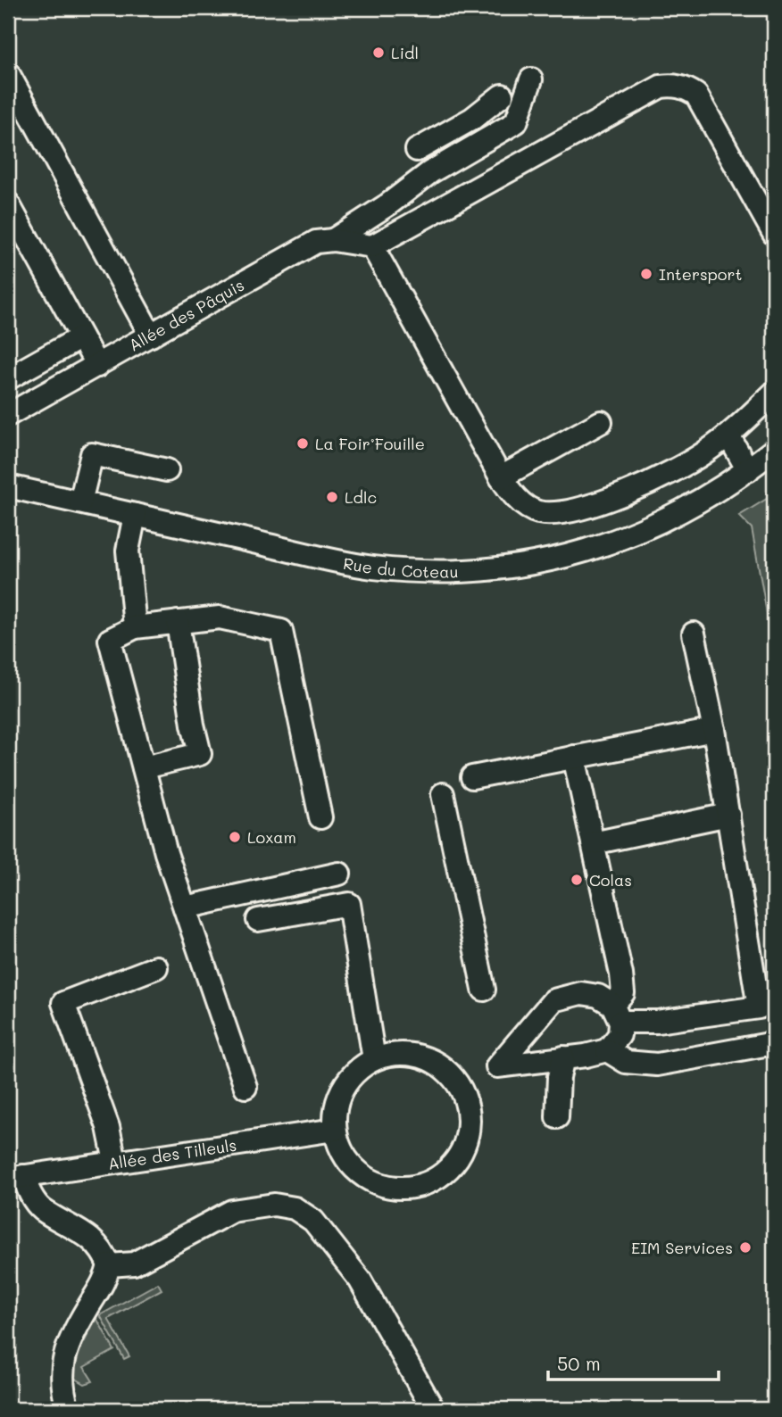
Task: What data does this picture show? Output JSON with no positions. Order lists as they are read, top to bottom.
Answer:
{
  "streets": {
    "street": ["Allée des Pâquis", "Rue du Coteau", "Allée des Tilleuls"]
  },
  "places": [
    "Lidl",
    "Intersport",
    "La Foir’Fouille",
    "Ldlc",
    "Loxam",
    "Colas",
    "EIM Services"
  ],
  "scale_bar": "50 m"
}
